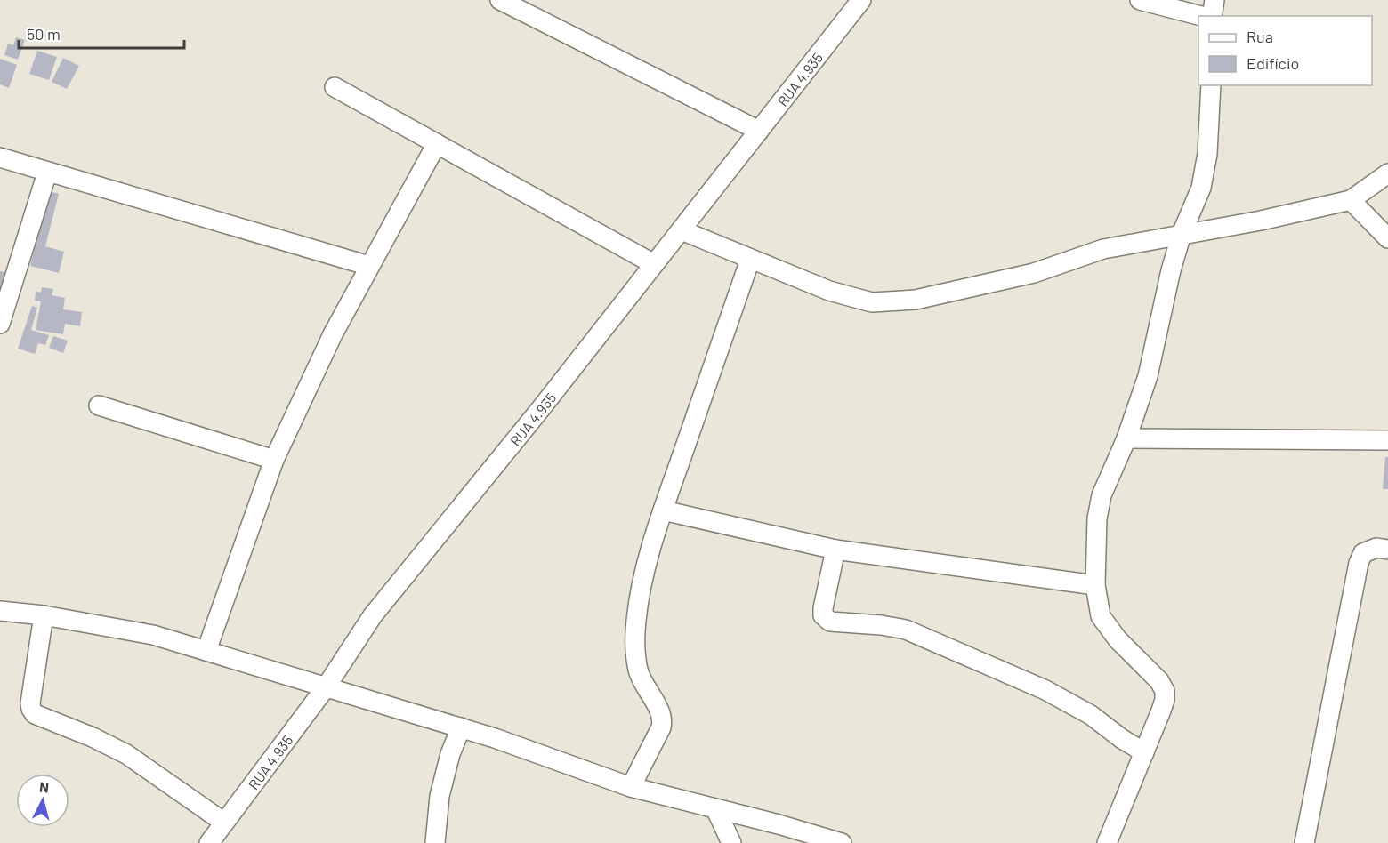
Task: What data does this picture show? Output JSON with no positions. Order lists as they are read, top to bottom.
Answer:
{
  "streets": {
    "street": ["RUA 4.935"]
  },
  "legend": ["Rua", "Edifício"],
  "scale_bar": "50 m",
  "north": "top"
}
